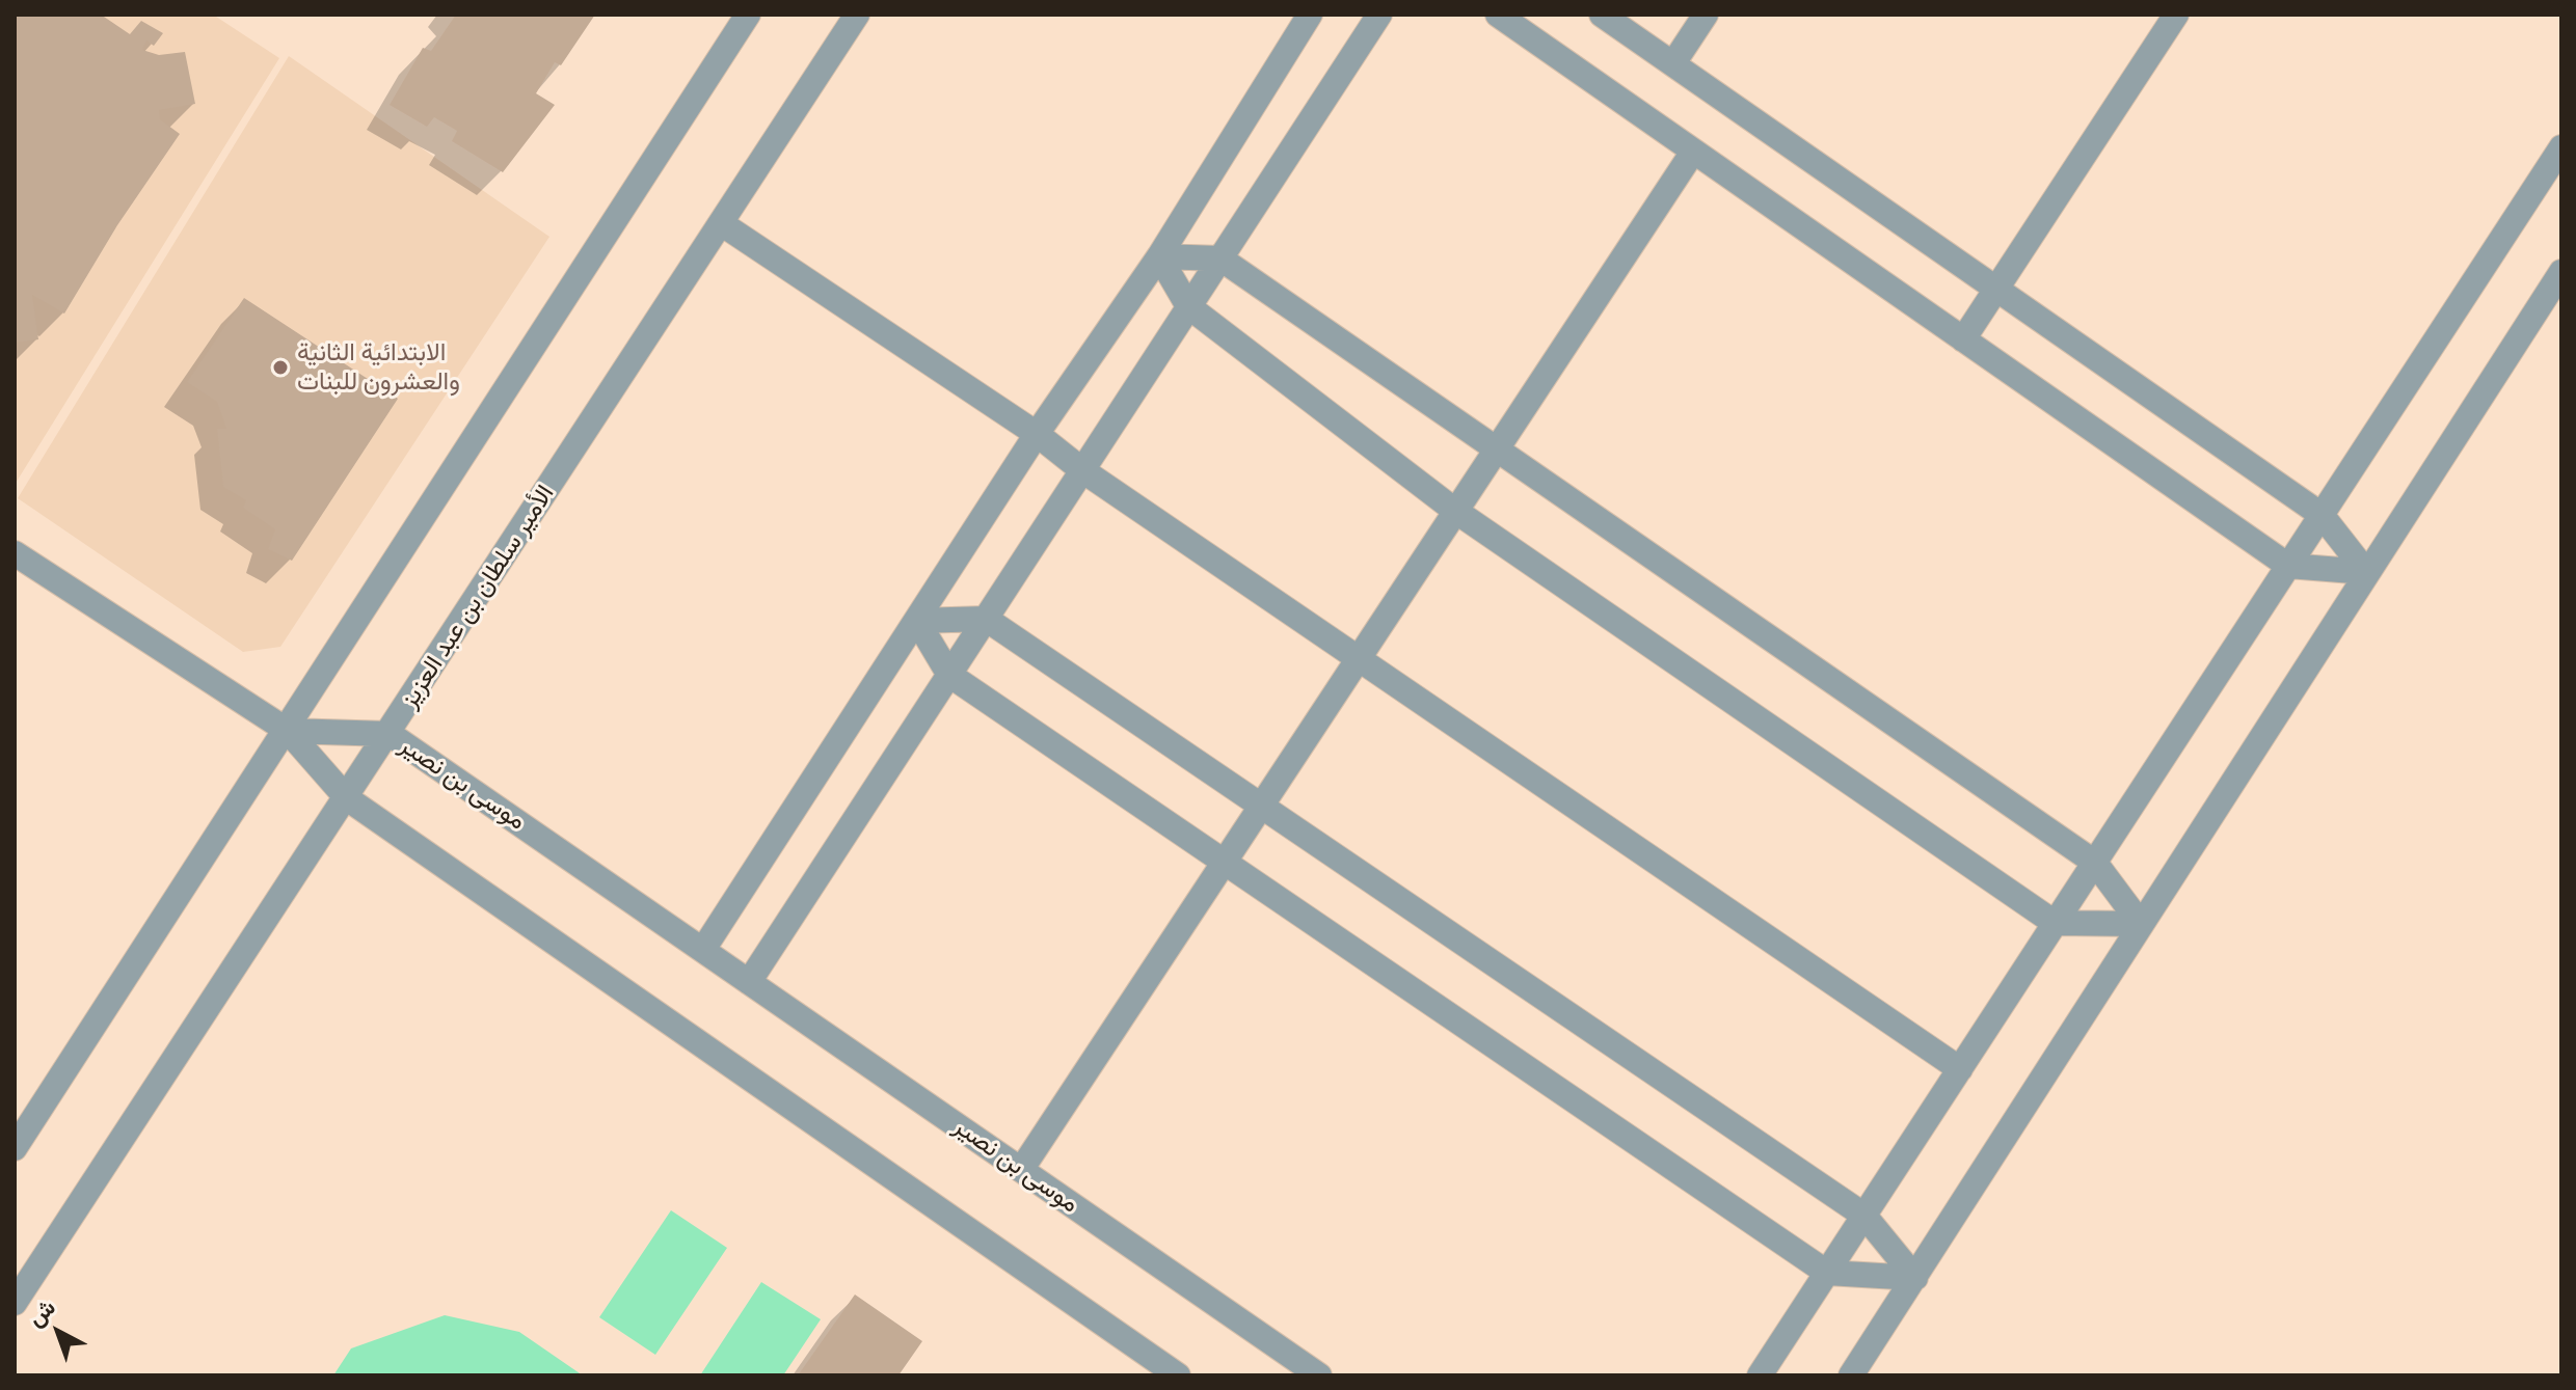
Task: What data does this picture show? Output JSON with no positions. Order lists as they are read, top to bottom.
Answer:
{
  "streets": {
    "street": ["الأمير سلطان بن عبد العزيز", "موسى بن نصير"]
  },
  "crossings": [
    ["الأمير سلطان بن عبد العزيز", "موسى بن نصير"]
  ],
  "places": ["الابتدائية الثانية والعشرون للبنات"],
  "north": "top left"
}
